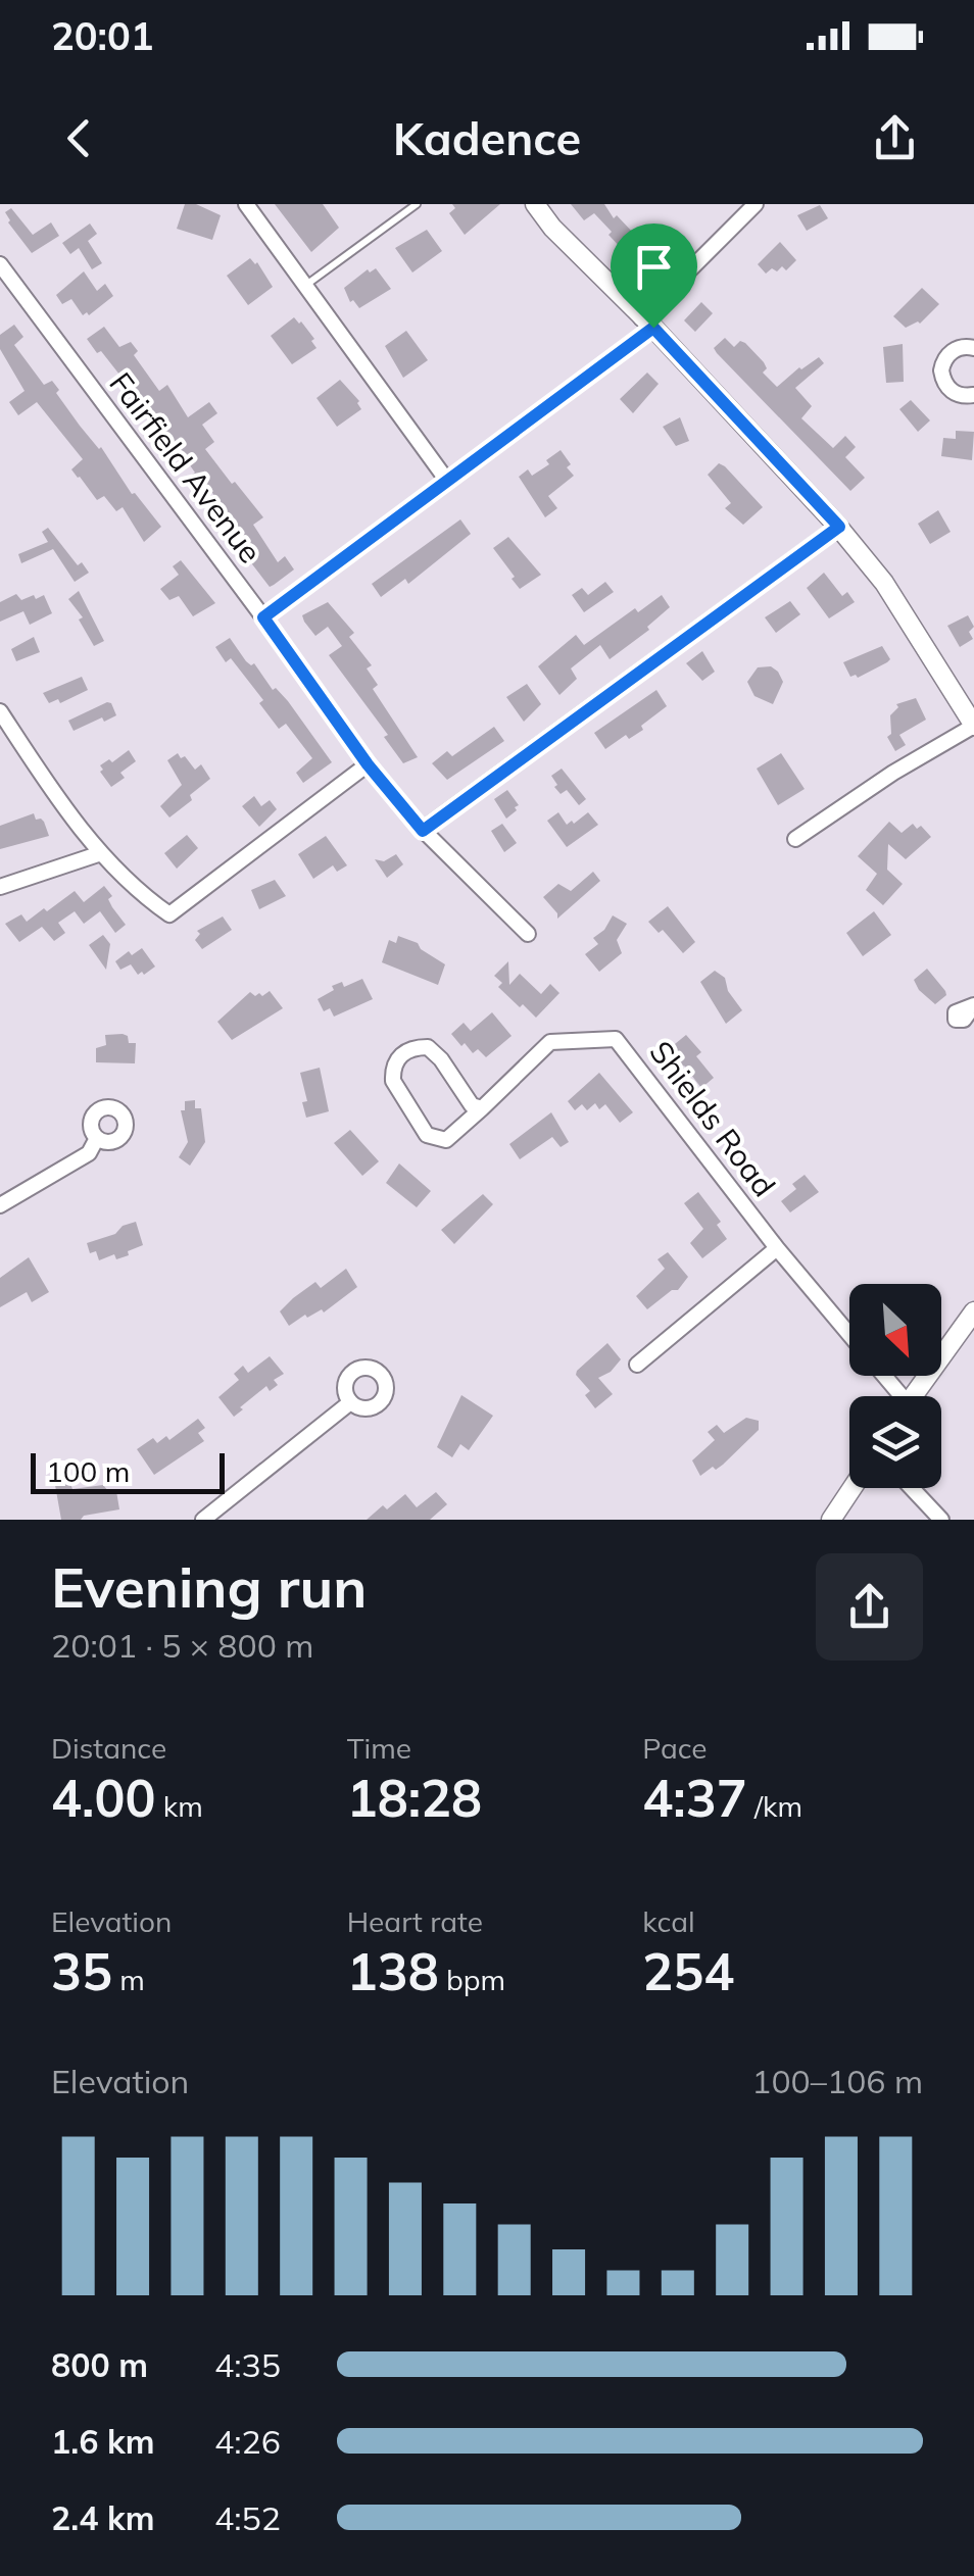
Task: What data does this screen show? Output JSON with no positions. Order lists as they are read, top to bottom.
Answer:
{
  "streets": {
    "street": ["Fairfield Avenue", "Shields Road"]
  },
  "scale_bar": "100 m",
  "north": "bottom right",
  "page": {
    "status": "20:01",
    "header": "Kadence",
    "scale": "100 m",
    "heading": ["Evening run", "20:01 · 5 × 800 m"],
    "stats": [
      ["Distance", "4.00 km"],
      ["Time", "18:28"],
      ["Pace", "4:37 /km"],
      ["Elevation", "35 m"],
      ["Heart rate", "138 bpm"],
      ["kcal", "254"]
    ],
    "chart": ["Elevation", "100–106 m"],
    "list": [
      {
        "name": "800 m",
        "note": "4:35"
      },
      {
        "name": "1.6 km",
        "note": "4:26"
      },
      {
        "name": "2.4 km",
        "note": "4:52"
      }
    ]
  }
}
